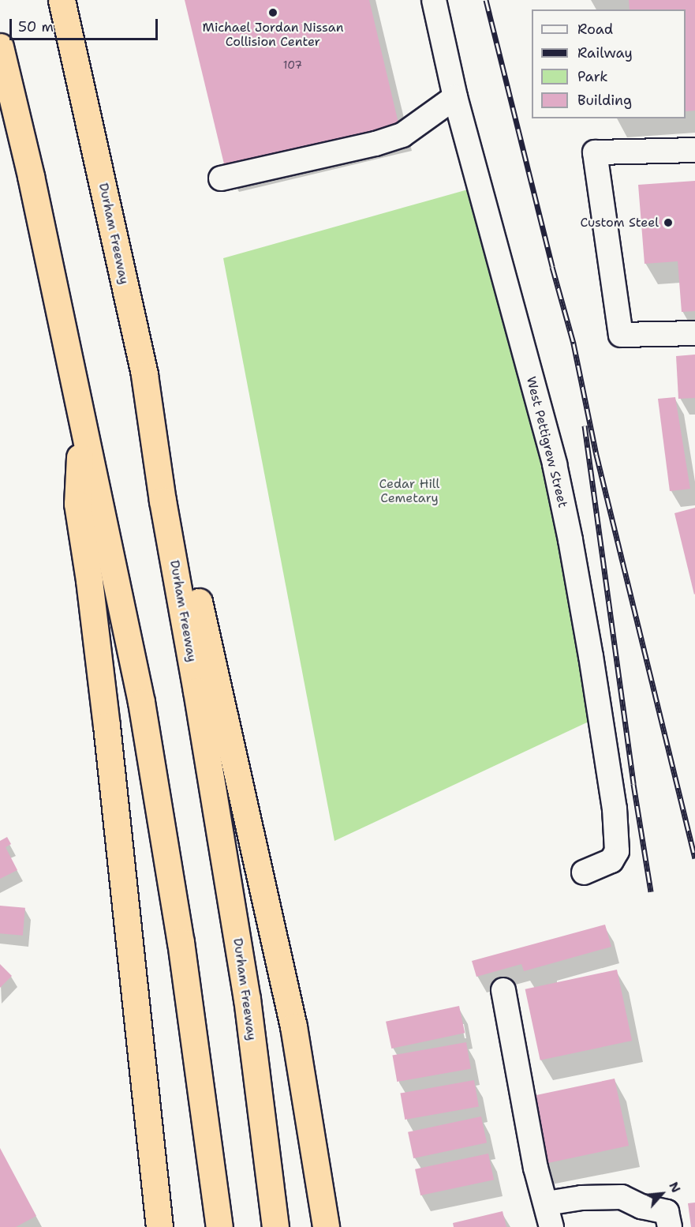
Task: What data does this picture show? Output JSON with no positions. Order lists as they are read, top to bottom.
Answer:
{
  "streets": {
    "highway": ["Durham Freeway"],
    "street": ["West Pettigrew Street"]
  },
  "parks": ["Cedar Hill Cemetary"],
  "places": ["Michael Jordan Nissan Collision Center", "Custom Steel"],
  "house_numbers": ["107"],
  "legend": [
    "Road",
    "Railway",
    "Park",
    "Building"
  ],
  "scale_bar": "50 m",
  "north": "top right"
}
